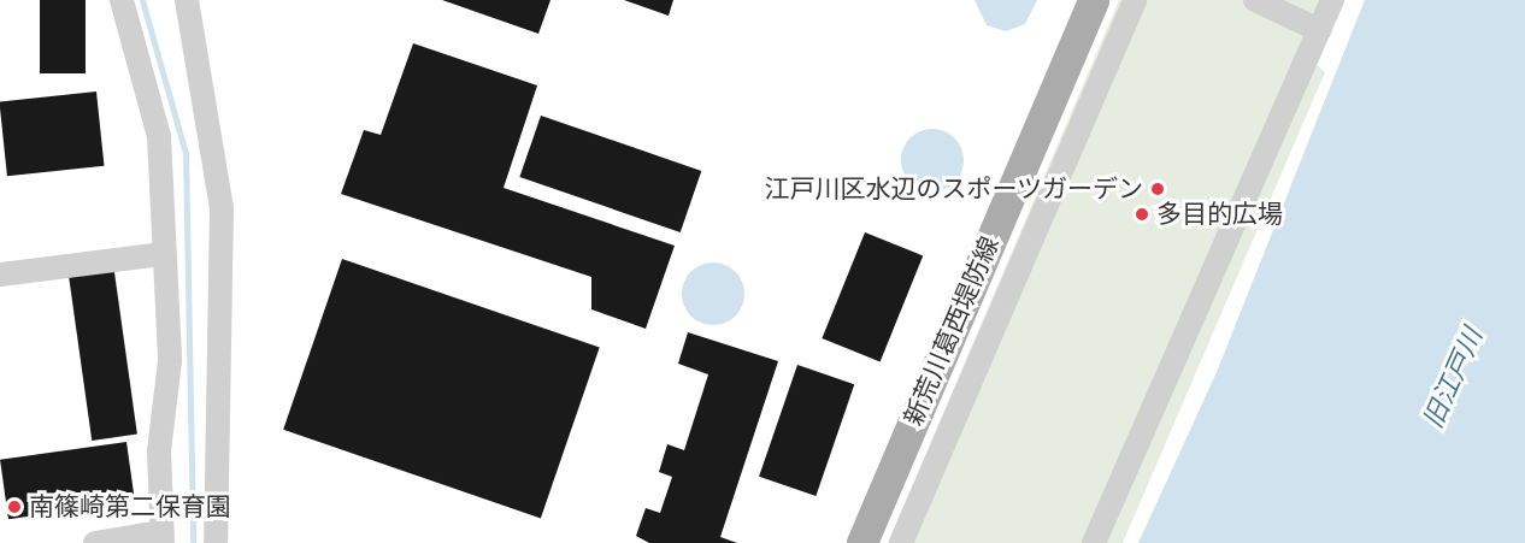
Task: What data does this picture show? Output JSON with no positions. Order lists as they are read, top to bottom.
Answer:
{
  "streets": {
    "main road": ["新荒川葛西堤防線"]
  },
  "water": ["旧江戸川"],
  "places": ["江戸川区水辺のスポーツガーデン", "多目的広場", "南篠崎第二保育園"]
}
